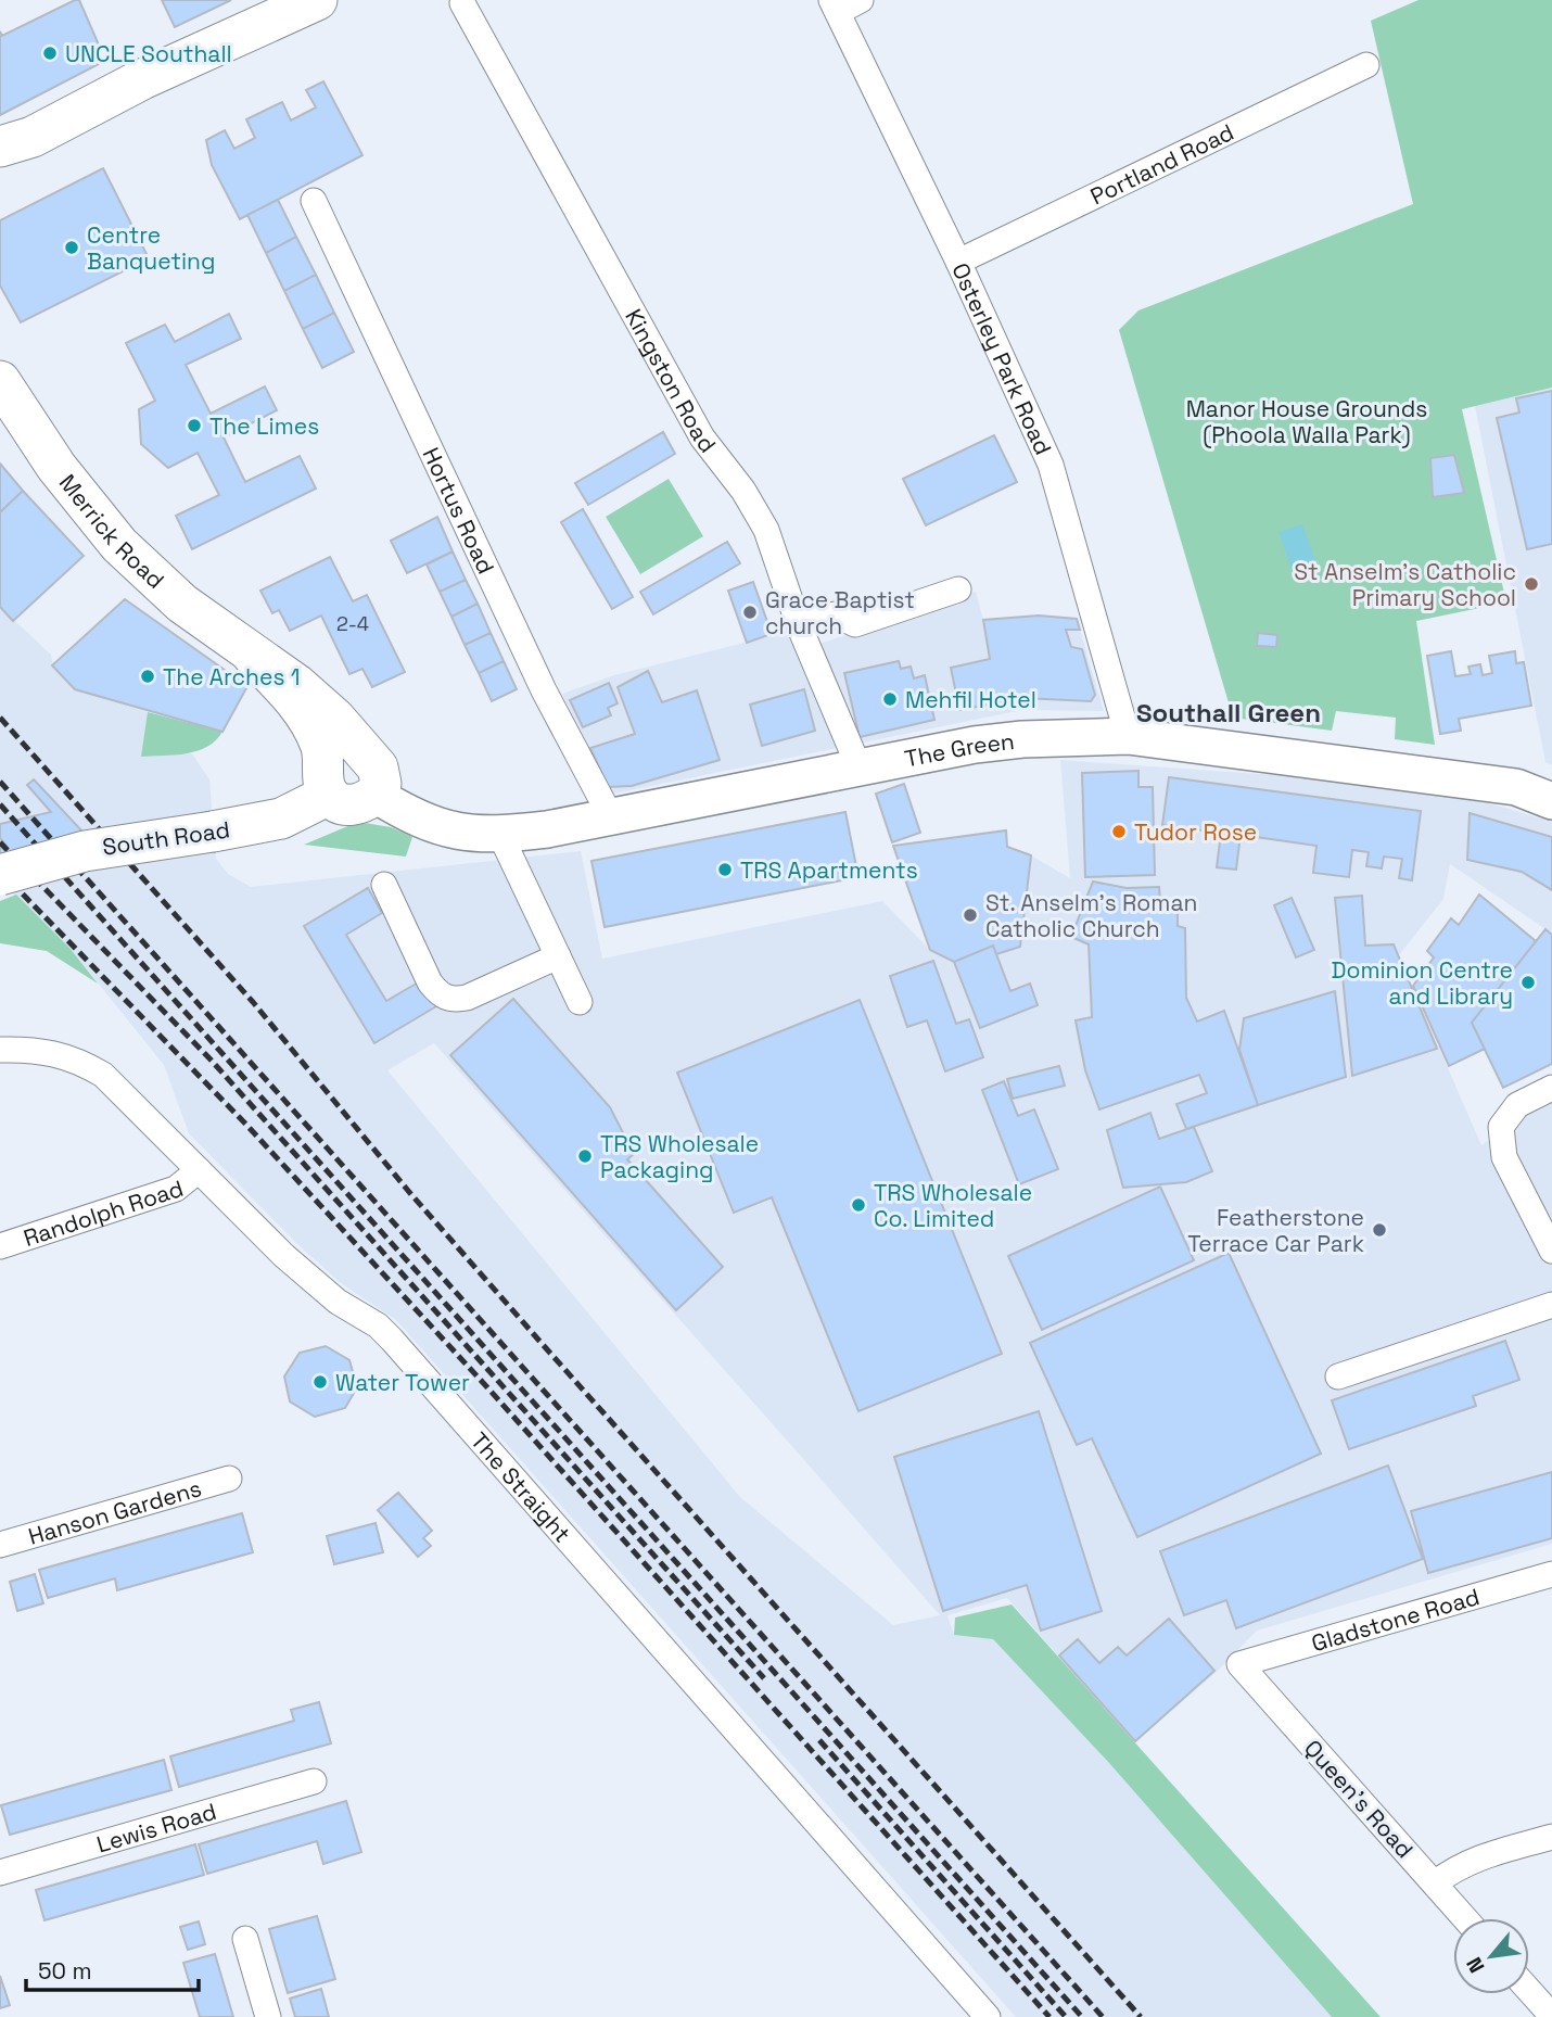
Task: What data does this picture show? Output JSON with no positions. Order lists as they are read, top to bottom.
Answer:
{
  "streets": {
    "main road": ["Merrick Road", "South Road"],
    "street": [
      "Portland Road",
      "Osterley Park Road",
      "Kingston Road",
      "Hortus Road",
      "The Green",
      "Randolph Road",
      "The Straight",
      "Hanson Gardens",
      "Gladstone Road",
      "Queen's Road",
      "Lewis Road"
    ]
  },
  "crossings": [
    ["Portland Road", "Osterley Park Road"],
    ["Osterley Park Road", "The Green"],
    ["Kingston Road", "The Green"],
    ["Hortus Road", "The Green"],
    ["Merrick Road", "The Green"],
    ["Merrick Road", "South Road"],
    ["The Green", "South Road"],
    ["Randolph Road", "The Straight"],
    ["Gladstone Road", "Queen's Road"]
  ],
  "districts": ["Southall Green"],
  "parks": ["Manor House Grounds (Phoola Walla Park)"],
  "places": [
    "UNCLE Southall",
    "Centre Banqueting",
    "The Limes",
    "St Anselm's Catholic Primary School",
    "Grace Baptist church",
    "The Arches 1",
    "Mehfil Hotel",
    "Tudor Rose",
    "TRS Apartments",
    "St. Anselm's Roman Catholic Church",
    "Dominion Centre and Library",
    "TRS Wholesale Packaging",
    "TRS Wholesale Co. Limited",
    "Featherstone Terrace Car Park",
    "Water Tower"
  ],
  "house_numbers": ["2-4"],
  "scale_bar": "50 m",
  "north": "bottom left"
}
